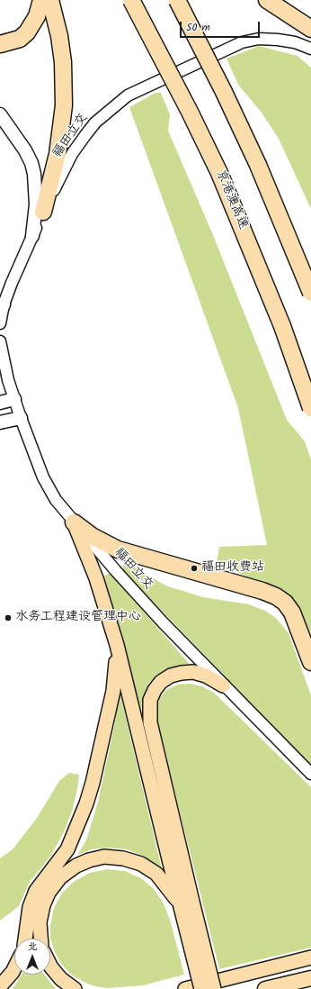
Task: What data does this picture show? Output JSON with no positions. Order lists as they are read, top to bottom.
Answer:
{
  "streets": {
    "highway": ["京港澳高速"],
    "street": ["福田立交"]
  },
  "places": ["福田收费站", "水务工程建设管理中心"],
  "scale_bar": "50 m",
  "north": "top"
}
